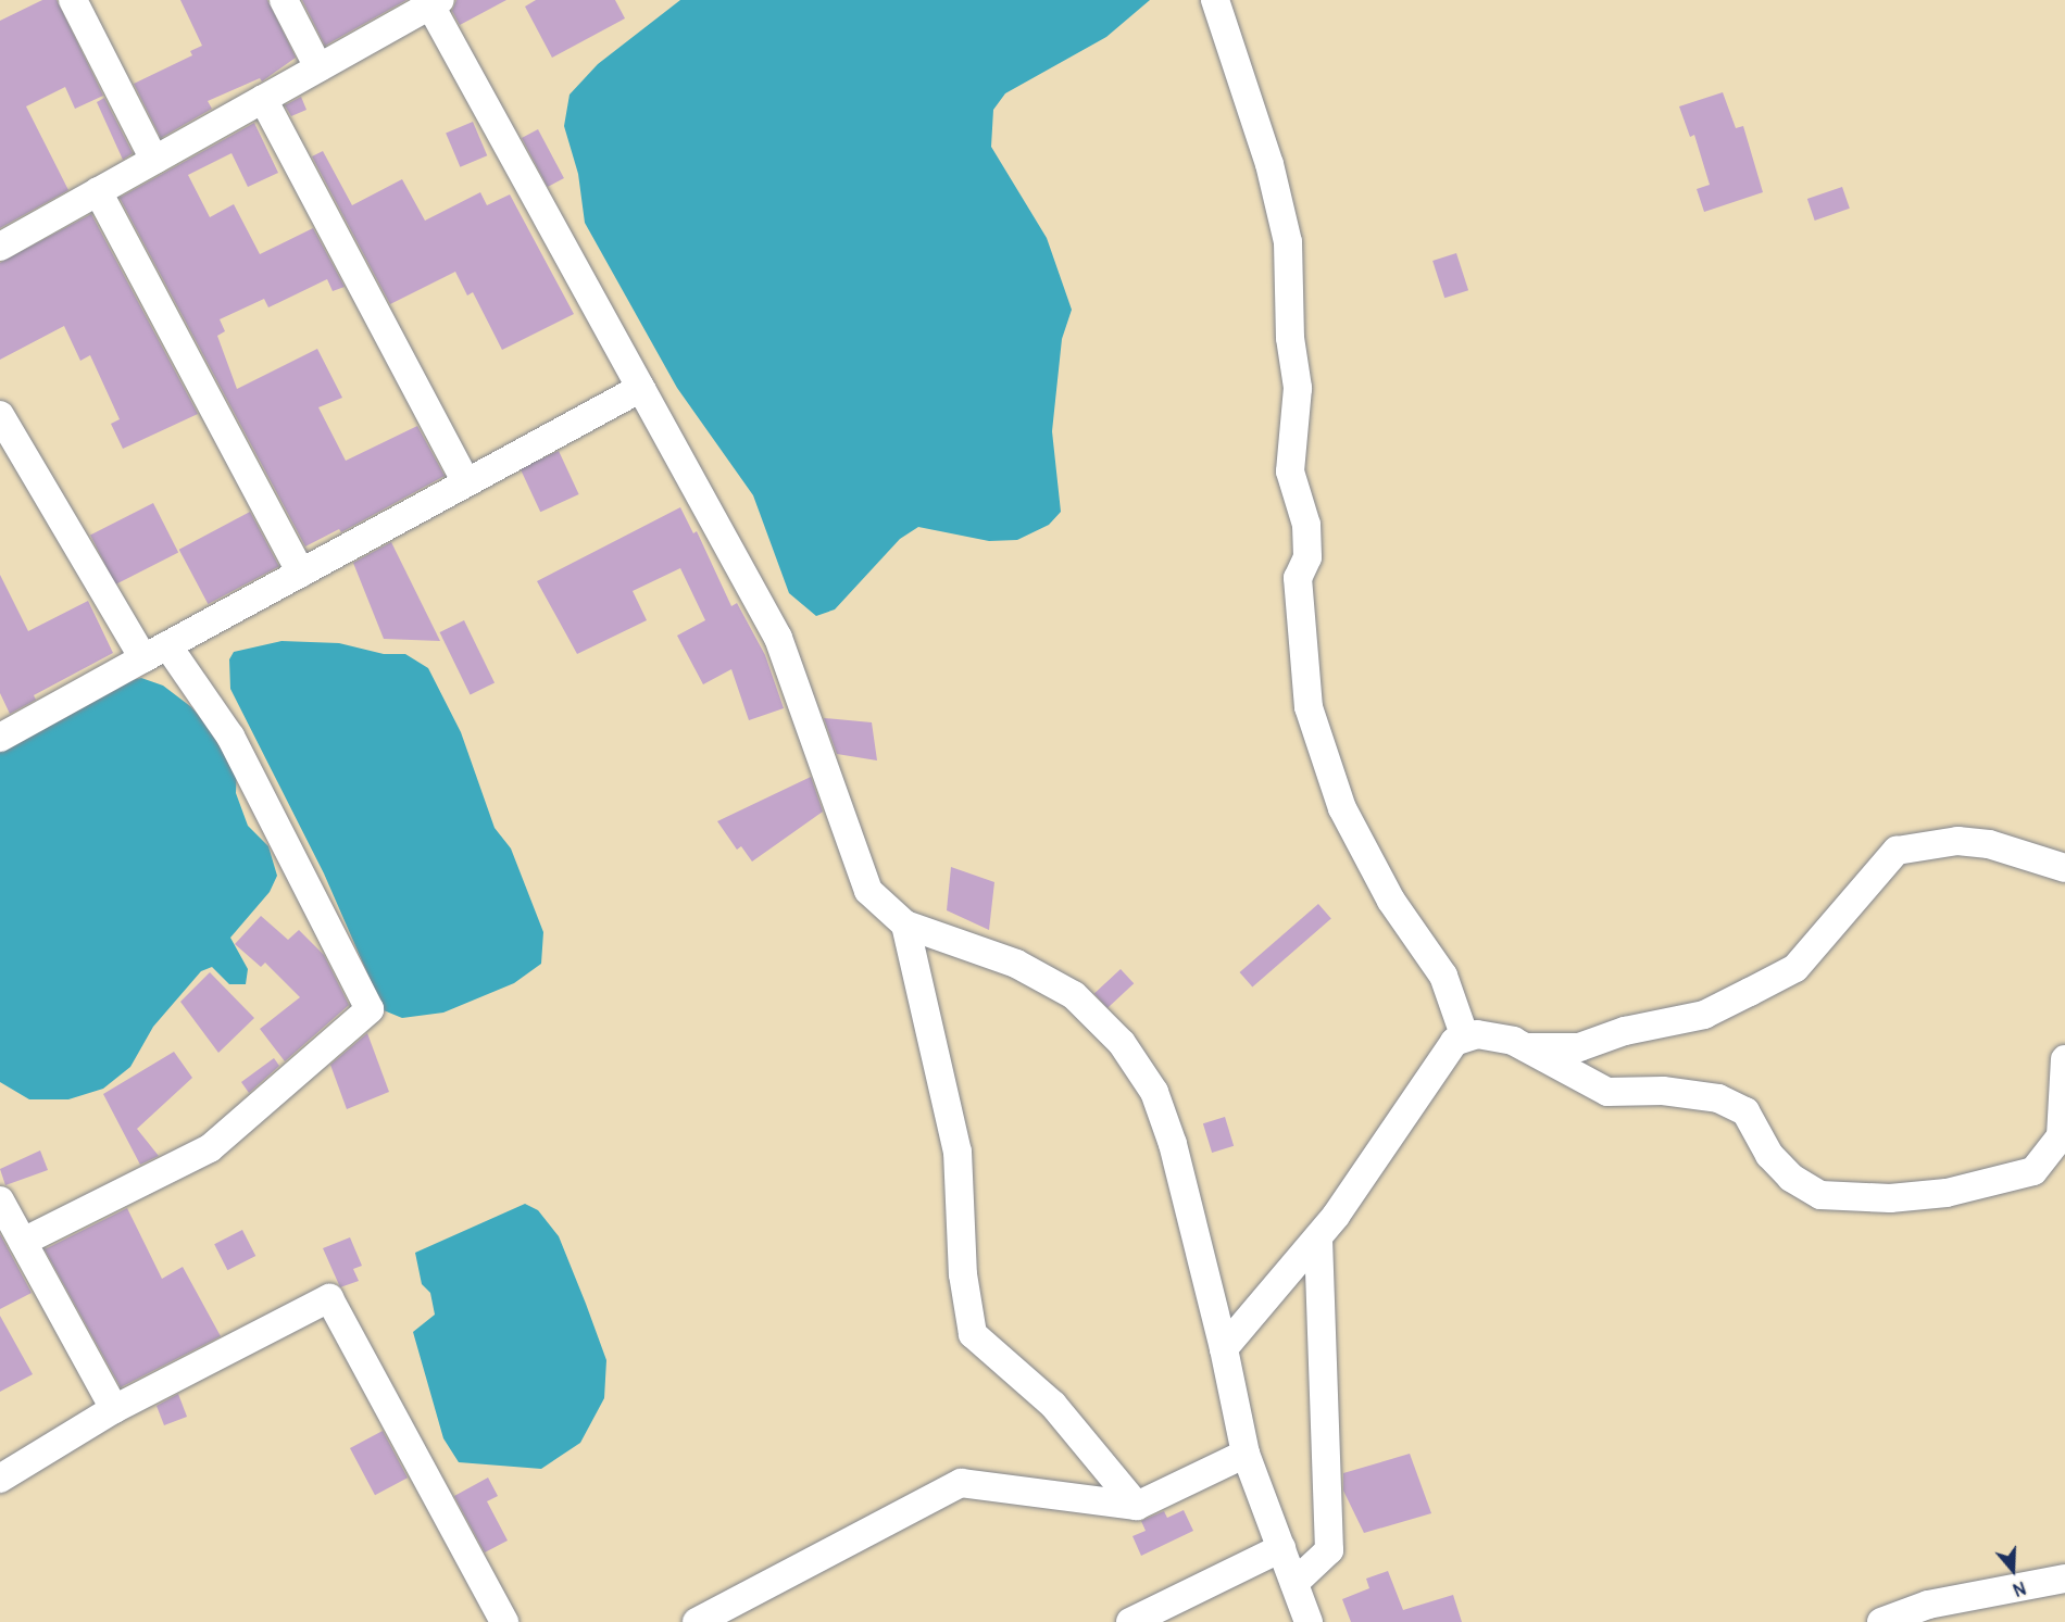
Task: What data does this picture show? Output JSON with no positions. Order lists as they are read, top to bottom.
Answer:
{
  "north": "bottom"
}
